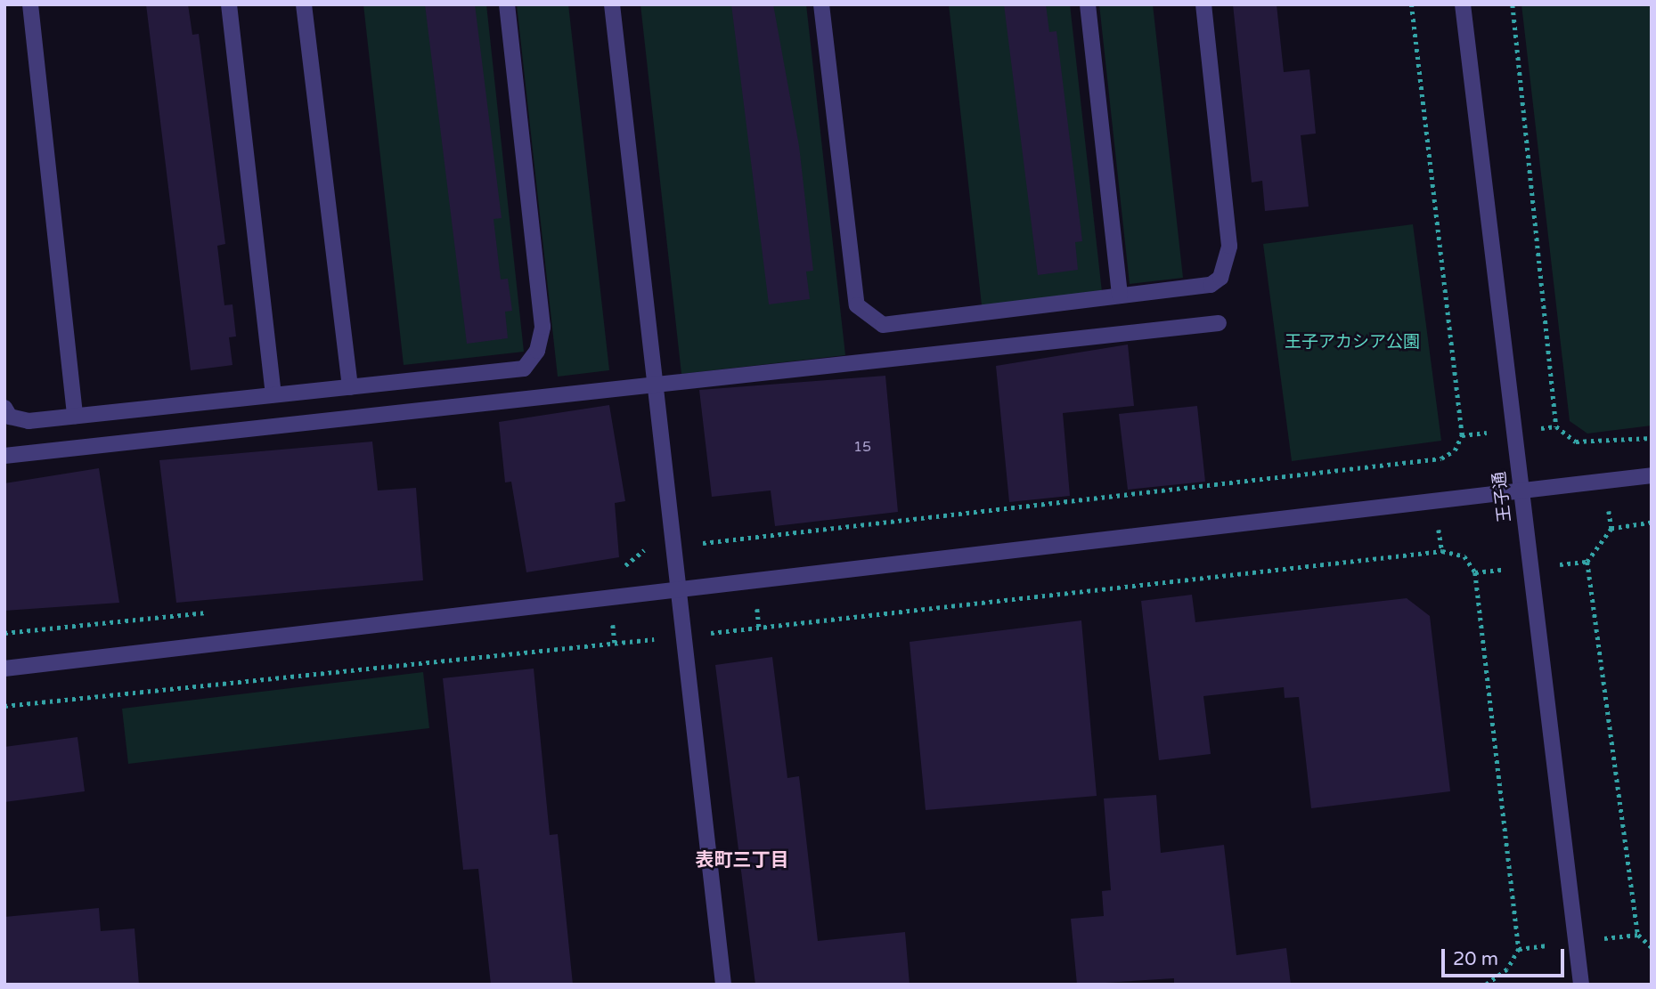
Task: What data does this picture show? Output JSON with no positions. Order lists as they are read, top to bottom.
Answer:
{
  "streets": {
    "street": ["王子通"]
  },
  "districts": ["表町三丁目"],
  "parks": ["王子アカシア公園"],
  "house_numbers": ["15"],
  "scale_bar": "20 m"
}
